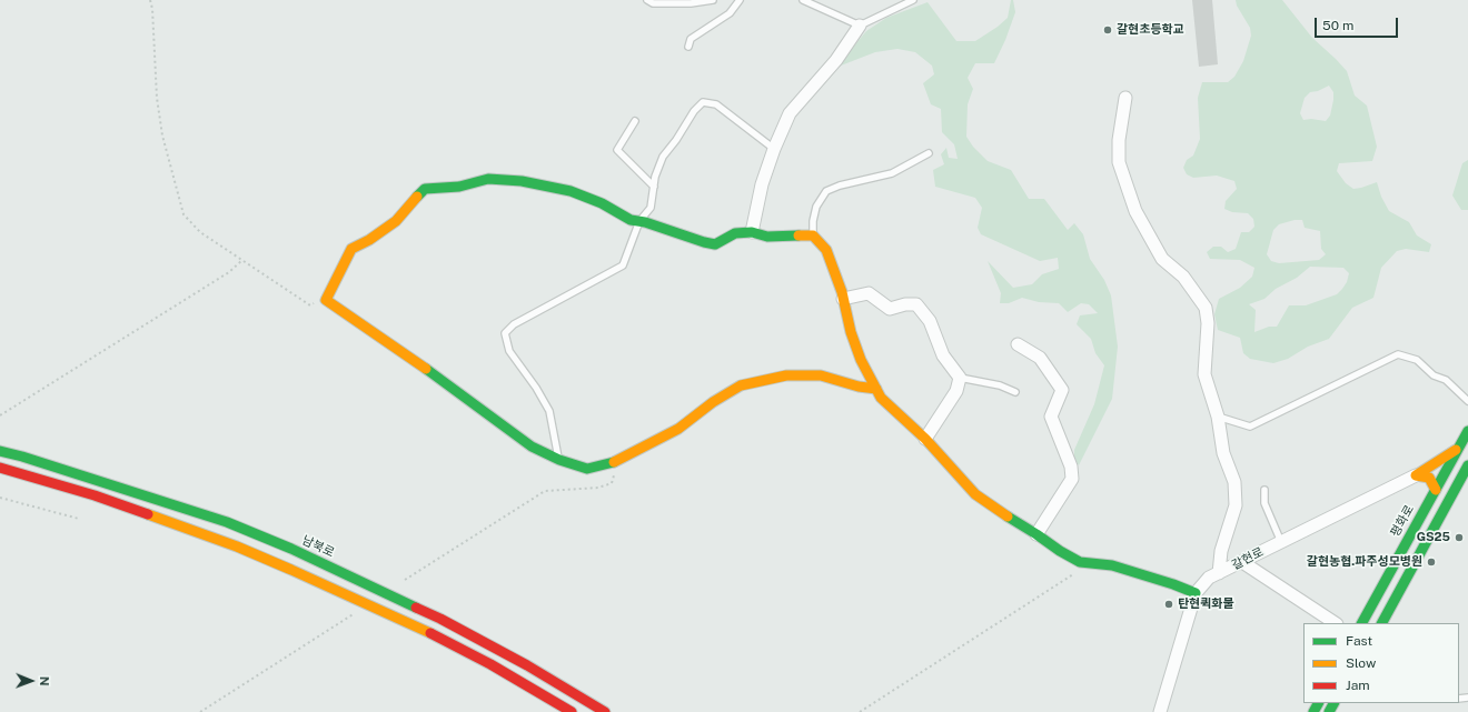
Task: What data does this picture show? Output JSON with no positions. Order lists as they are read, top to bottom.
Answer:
{
  "streets": {
    "main road": ["평화로", "남북로"],
    "street": ["갈현로"]
  },
  "places": [
    "갈현초등학교",
    "GS25",
    "갈현농협.파주성모병원",
    "탄현퀵화물"
  ],
  "legend": ["Fast", "Slow", "Jam"],
  "scale_bar": "50 m",
  "north": "right"
}
